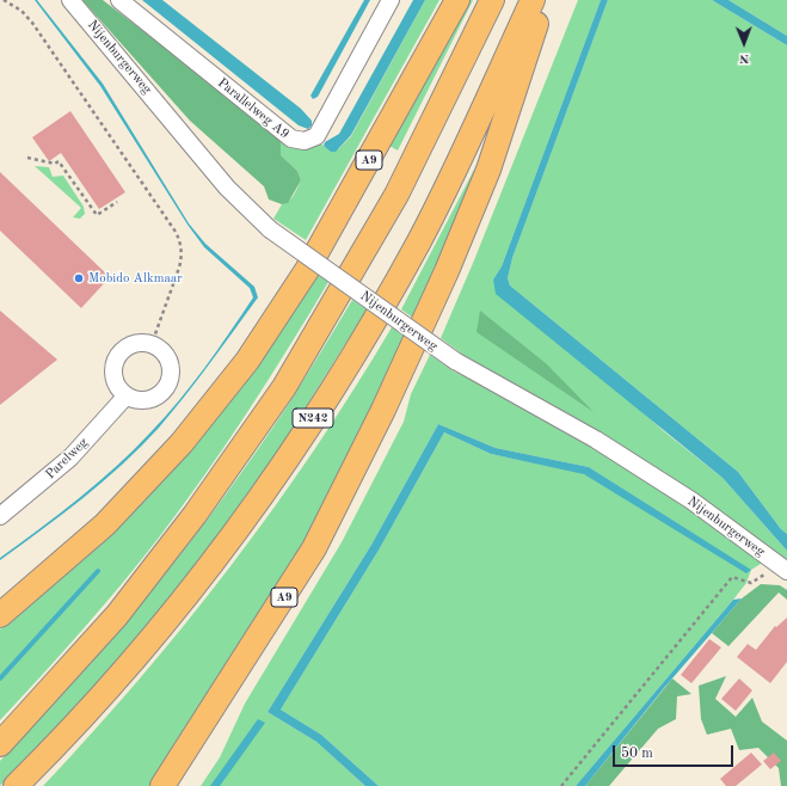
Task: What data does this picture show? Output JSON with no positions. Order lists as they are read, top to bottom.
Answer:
{
  "streets": {
    "highway": ["A9", "N242"],
    "street": ["Nijenburgerweg", "Parallelweg A9", "Parelweg"]
  },
  "places": ["Mobido Alkmaar"],
  "scale_bar": "50 m",
  "north": "bottom"
}
